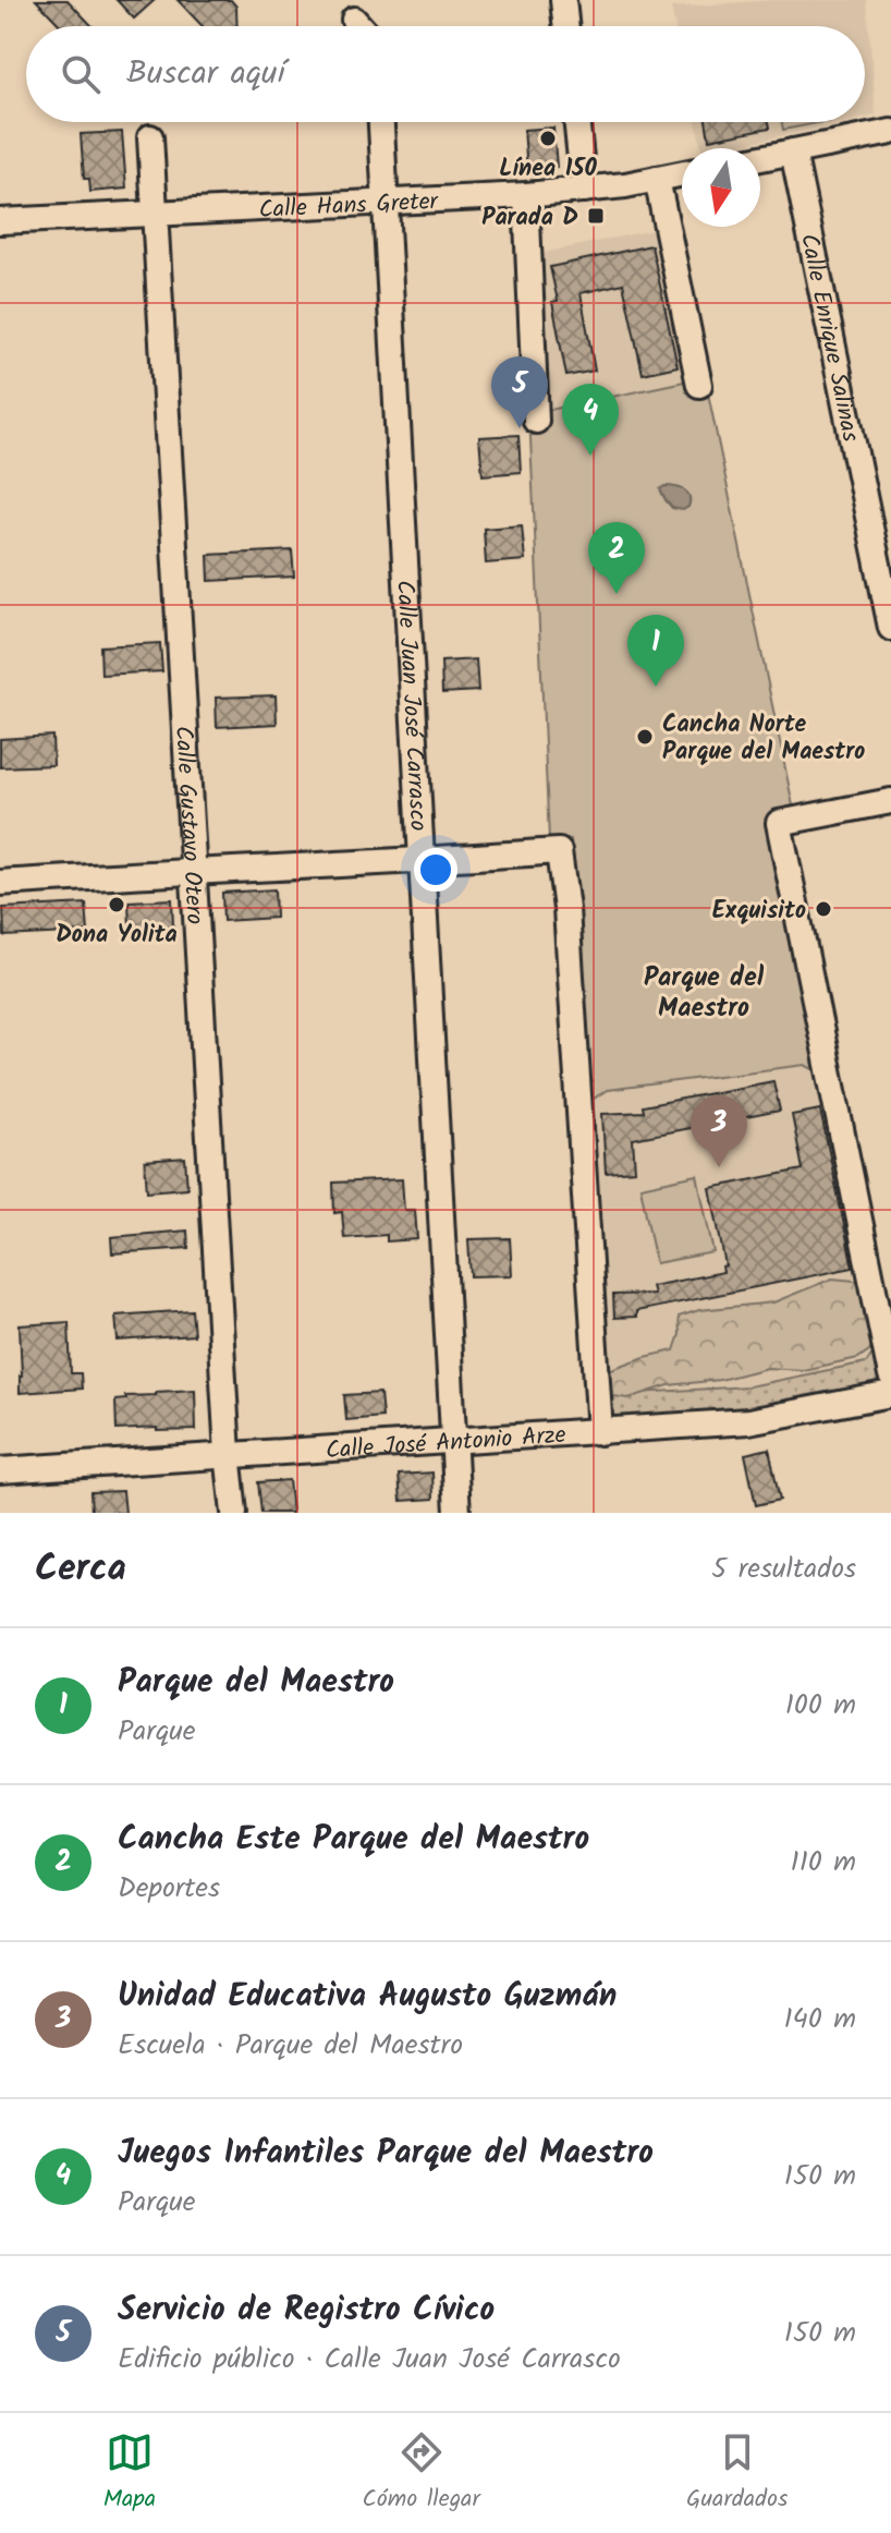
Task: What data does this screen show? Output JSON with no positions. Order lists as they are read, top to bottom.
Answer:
{
  "streets": {
    "street": [
      "Calle Hans Greter",
      "Calle Enrique Salinas",
      "Calle Juan José Carrasco",
      "Calle Gustavo Otero",
      "Calle José Antonio Arze"
    ]
  },
  "crossings": [
    ["Calle Hans Greter", "Calle Juan José Carrasco"],
    ["Calle Hans Greter", "Calle Gustavo Otero"],
    ["Calle Juan José Carrasco", "Calle José Antonio Arze"],
    ["Calle Gustavo Otero", "Calle José Antonio Arze"]
  ],
  "districts": ["Parque del Maestro"],
  "places": {
    "other": [
      "Línea 150",
      "Cancha Norte Parque del Maestro",
      "Dona Yolita",
      "Exquisito"
    ],
    "transit": ["Parada D"]
  },
  "north": "bottom",
  "page": {
    "search": "Buscar aquí",
    "pins": [
      "5",
      "4",
      "2",
      "1",
      "3"
    ],
    "heading": ["Cerca", "5 resultados"],
    "list": [
      {
        "mark": "1",
        "name": "Parque del Maestro",
        "note": "Parque",
        "value": "100 m"
      },
      {
        "mark": "2",
        "name": "Cancha Este Parque del Maestro",
        "note": "Deportes",
        "value": "110 m"
      },
      {
        "mark": "3",
        "name": "Unidad Educativa Augusto Guzmán",
        "note": "Escuela · Parque del Maestro",
        "value": "140 m"
      },
      {
        "mark": "4",
        "name": "Juegos Infantiles Parque del Maestro",
        "note": "Parque",
        "value": "150 m"
      },
      {
        "mark": "5",
        "name": "Servicio de Registro Cívico",
        "note": "Edificio público · Calle Juan José Carrasco",
        "value": "150 m"
      }
    ],
    "nav": ["Mapa", "Cómo llegar", "Guardados"]
  }
}
